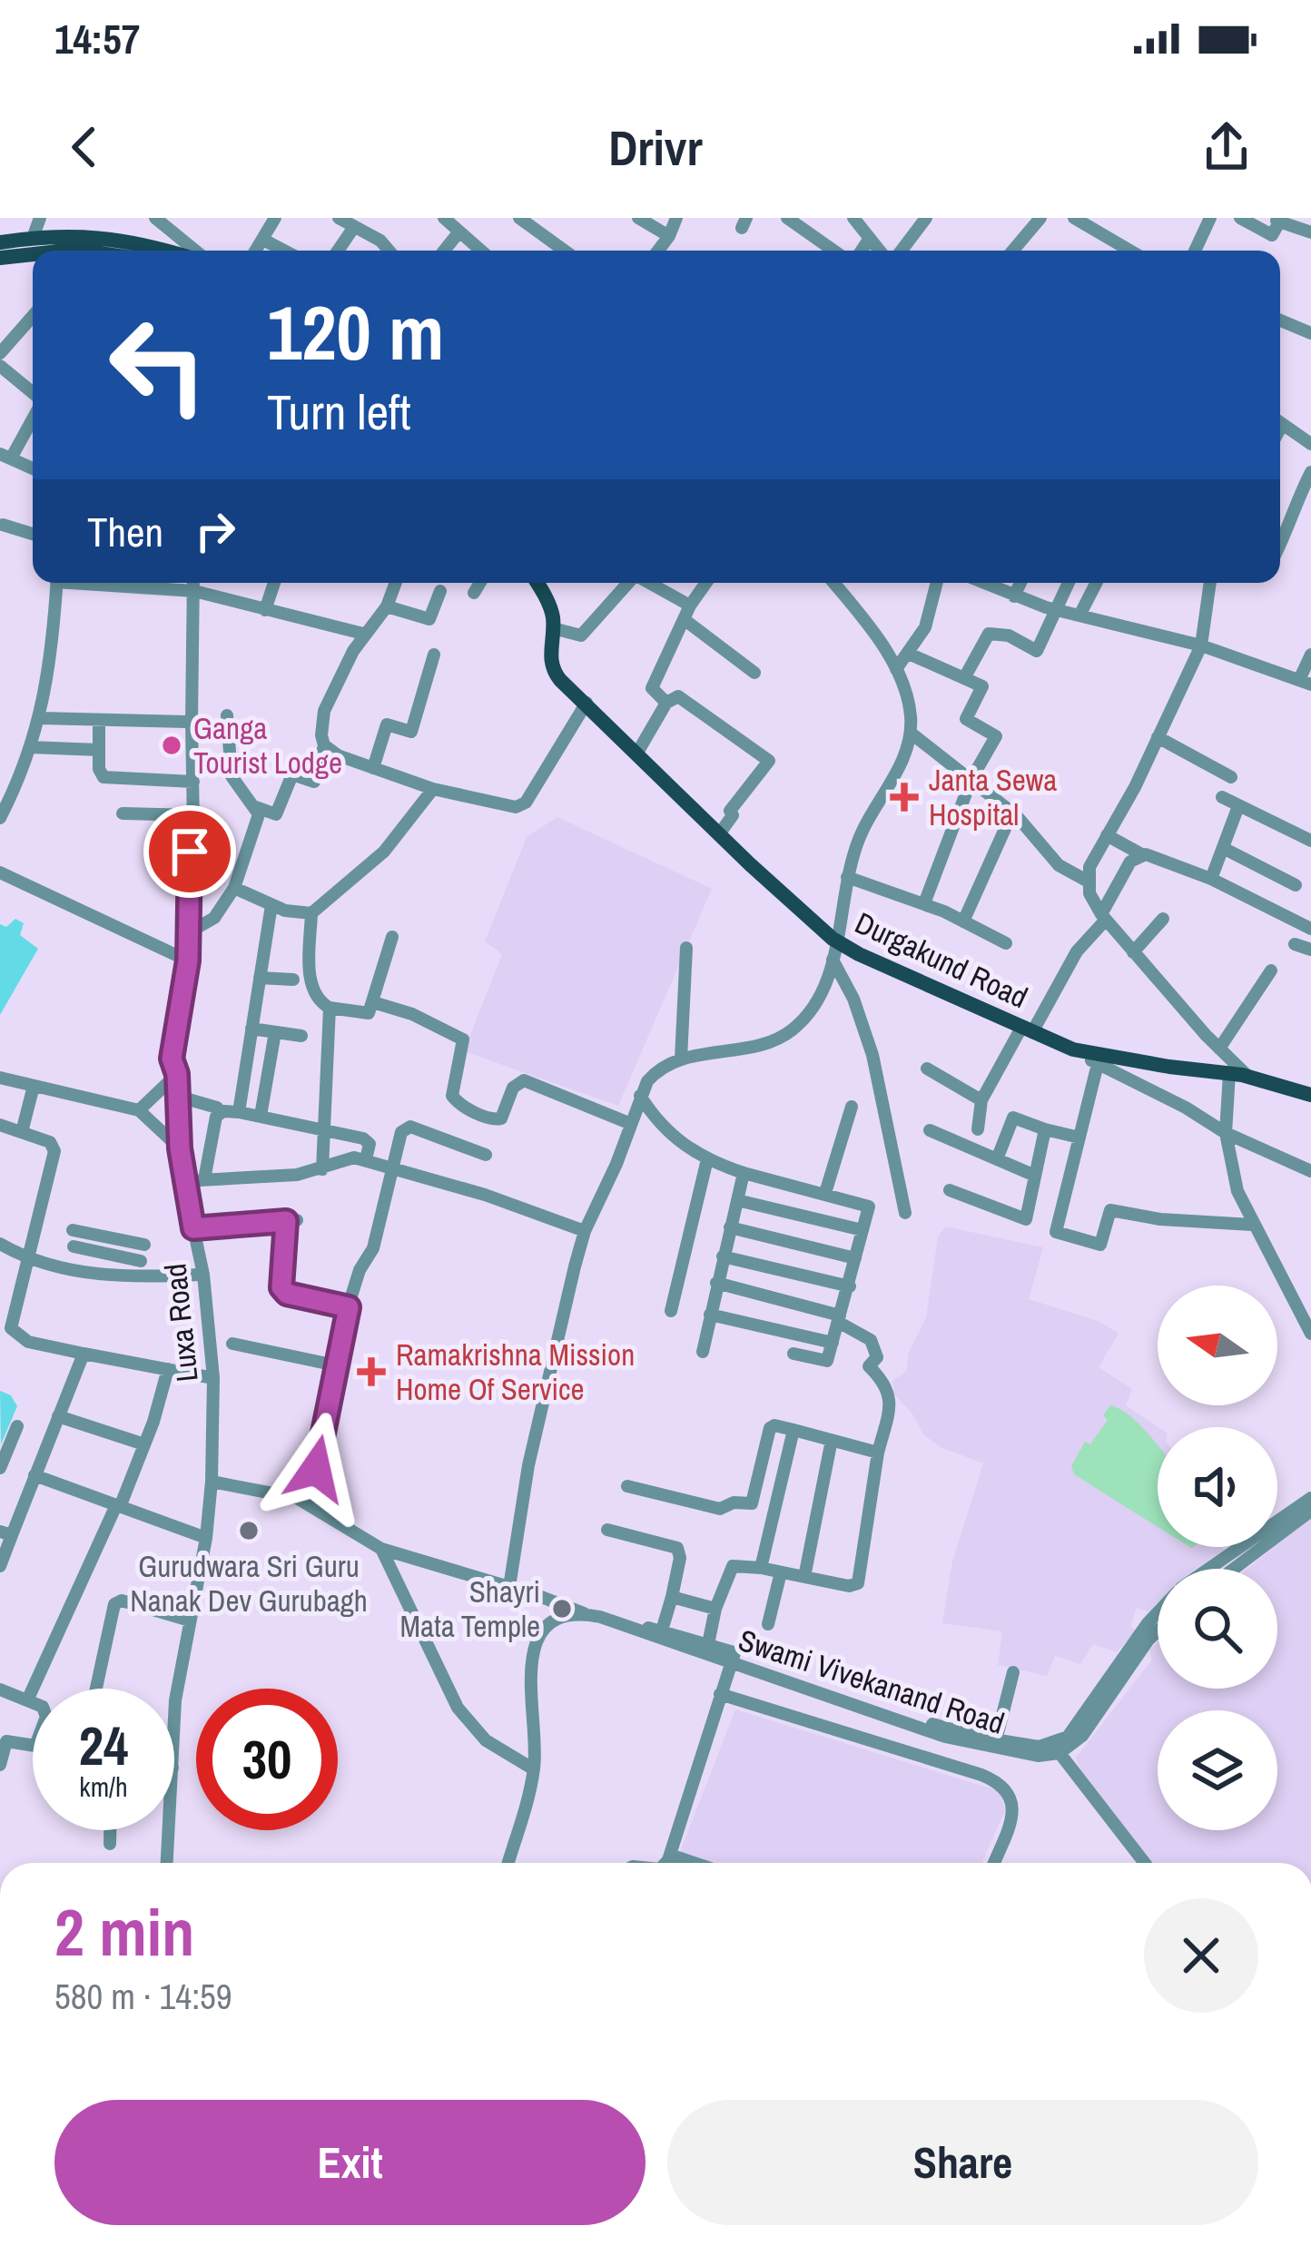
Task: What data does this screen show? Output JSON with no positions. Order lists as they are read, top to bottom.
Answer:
{
  "streets": {
    "main road": ["Durgakund Road"],
    "street": ["Luxa Road", "Swami Vivekanand Road"]
  },
  "crossings": [
    ["Luxa Road", "Swami Vivekanand Road"]
  ],
  "places": {
    "other": ["Ganga Tourist Lodge", "Gurudwara Sri Guru Nanak Dev Gurubagh", "Shayri Mata Temple"],
    "health": ["Janta Sewa Hospital", "Ramakrishna Mission Home Of Service"]
  },
  "north": "left",
  "page": {
    "status": "14:57",
    "header": "Drivr",
    "turn": ["120 m", "Turn left"],
    "then": "Then",
    "speed": "24 km/h",
    "limit": "30",
    "heading": ["2 min", "580 m · 14:59"],
    "buttons": ["Exit", "Share"]
  }
}
